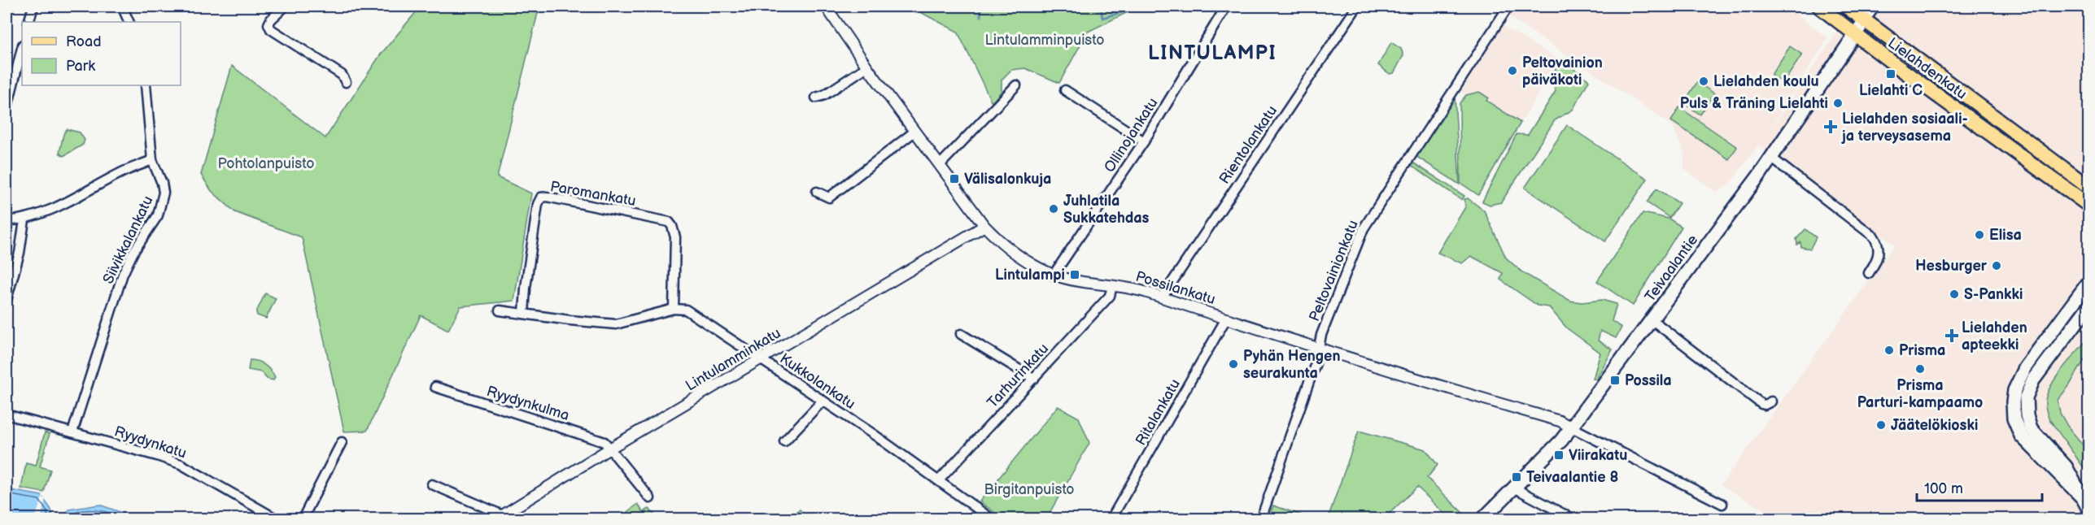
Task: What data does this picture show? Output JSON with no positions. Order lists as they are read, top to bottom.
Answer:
{
  "streets": {
    "main road": ["Lielahdenkatu", "Teivaalantie"],
    "street": [
      "Ollinojankatu",
      "Rientolankatu",
      "Paromankatu",
      "Siivikkalankatu",
      "Peltovainionkatu",
      "Possilankatu",
      "Lintulamminkatu",
      "Tarhurinkatu",
      "Kukkolankatu",
      "Ryydynkulma",
      "Ritalankatu",
      "Ryydynkatu"
    ]
  },
  "crossings": [
    ["Lielahdenkatu", "Teivaalantie"],
    ["Ollinojankatu", "Possilankatu"],
    ["Rientolankatu", "Possilankatu"],
    ["Paromankatu", "Kukkolankatu"],
    ["Siivikkalankatu", "Ryydynkatu"],
    ["Teivaalantie", "Possilankatu"],
    ["Peltovainionkatu", "Possilankatu"],
    ["Possilankatu", "Lintulamminkatu"],
    ["Possilankatu", "Tarhurinkatu"],
    ["Possilankatu", "Ritalankatu"],
    ["Lintulamminkatu", "Kukkolankatu"],
    ["Lintulamminkatu", "Ryydynkulma"],
    ["Tarhurinkatu", "Kukkolankatu"]
  ],
  "districts": ["LINTULAMPI"],
  "parks": ["Lintulamminpuisto", "Pohtolanpuisto", "Birgitanpuisto"],
  "places": {
    "other": [
      "Peltovainion päiväkoti",
      "Lielahden koulu",
      "Puls & Träning Lielahti",
      "Juhlatila Sukkatehdas",
      "Elisa",
      "Hesburger",
      "S-Pankki",
      "Prisma",
      "Pyhän Hengen seurakunta",
      "Prisma Parturi-kampaamo",
      "Jäätelökioski"
    ],
    "transit": [
      "Lielahti C",
      "Välisalonkuja",
      "Lintulampi",
      "Possila",
      "Viirakatu",
      "Teivaalantie 8"
    ],
    "health": ["Lielahden sosiaali- ja terveysasema", "Lielahden apteekki"]
  },
  "legend": ["Road", "Park"],
  "scale_bar": "100 m"
}
